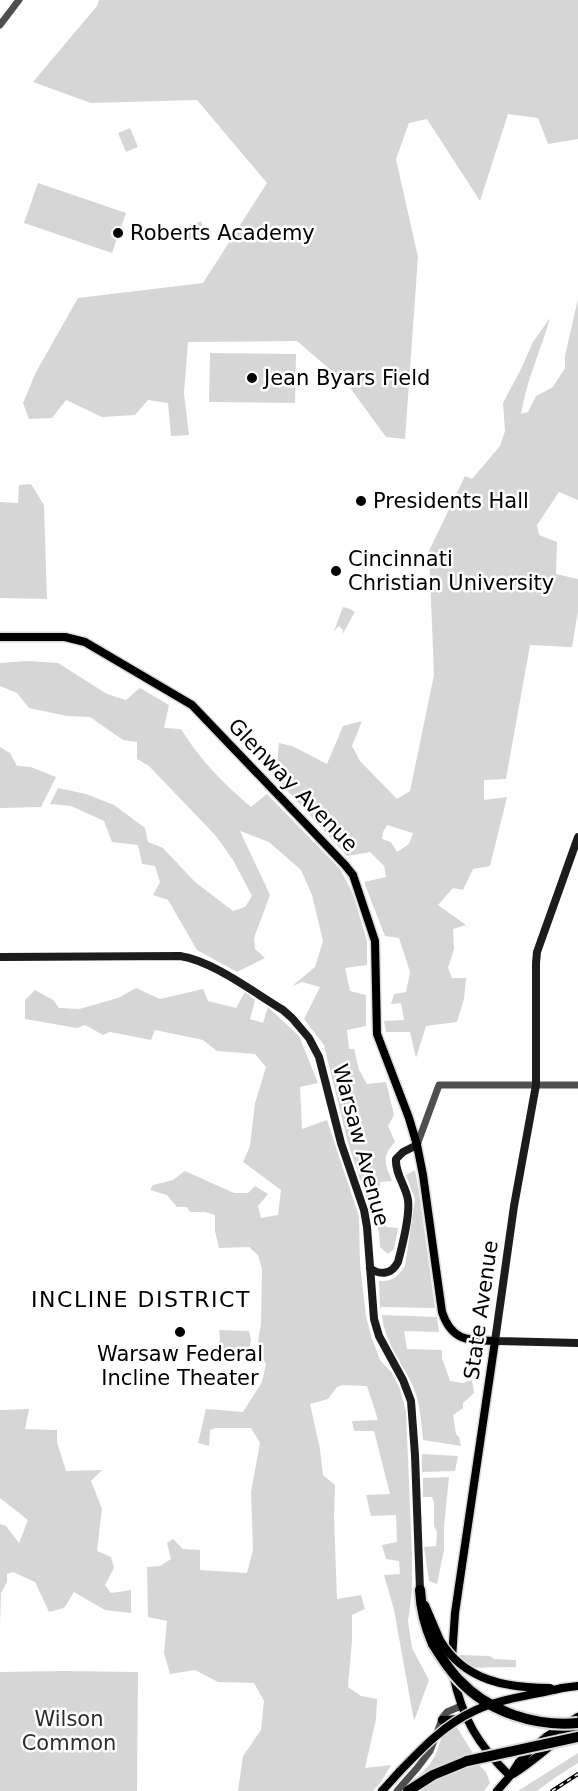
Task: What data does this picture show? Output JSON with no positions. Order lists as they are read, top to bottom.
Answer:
{
  "streets": {
    "main road": ["Glenway Avenue", "Warsaw Avenue", "State Avenue"]
  },
  "crossings": [
    ["Glenway Avenue", "State Avenue"]
  ],
  "districts": ["INCLINE DISTRICT"],
  "parks": ["Wilson Common"],
  "places": [
    "Roberts Academy",
    "Jean Byars Field",
    "Presidents Hall",
    "Cincinnati Christian University",
    "Warsaw Federal Incline Theater"
  ]
}
